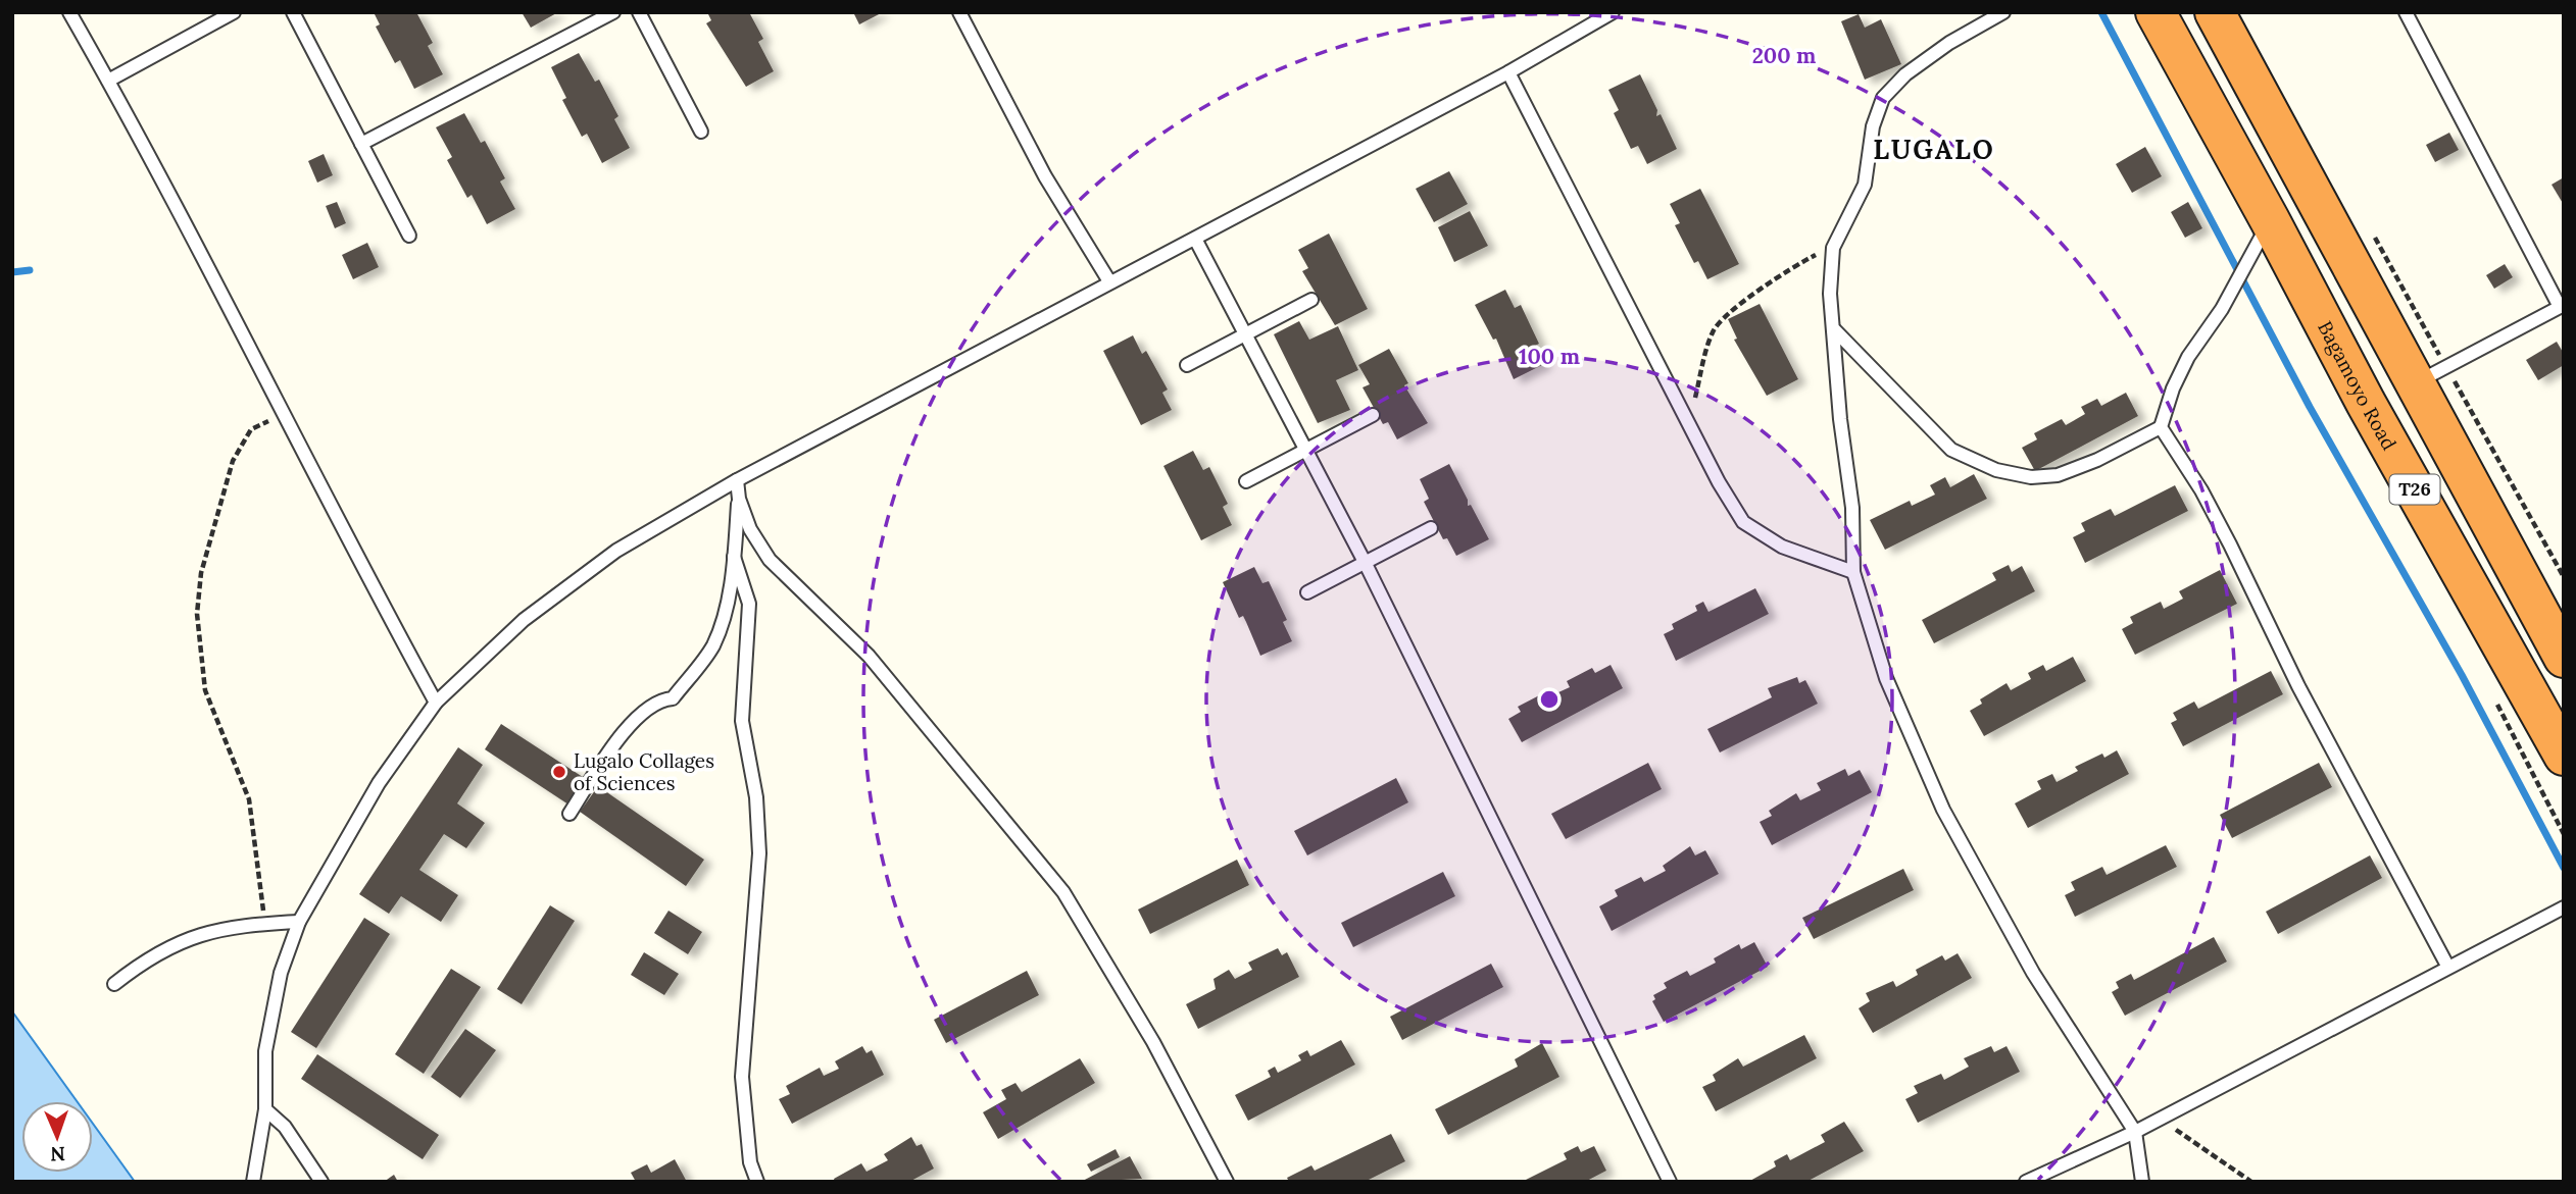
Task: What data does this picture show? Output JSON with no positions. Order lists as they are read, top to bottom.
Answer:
{
  "streets": {
    "highway": ["Bagamoyo Road", "T26"]
  },
  "districts": ["LUGALO"],
  "places": ["Lugalo Collages of Sciences"],
  "north": "bottom",
  "rings": ["200 m", "100 m"]
}
